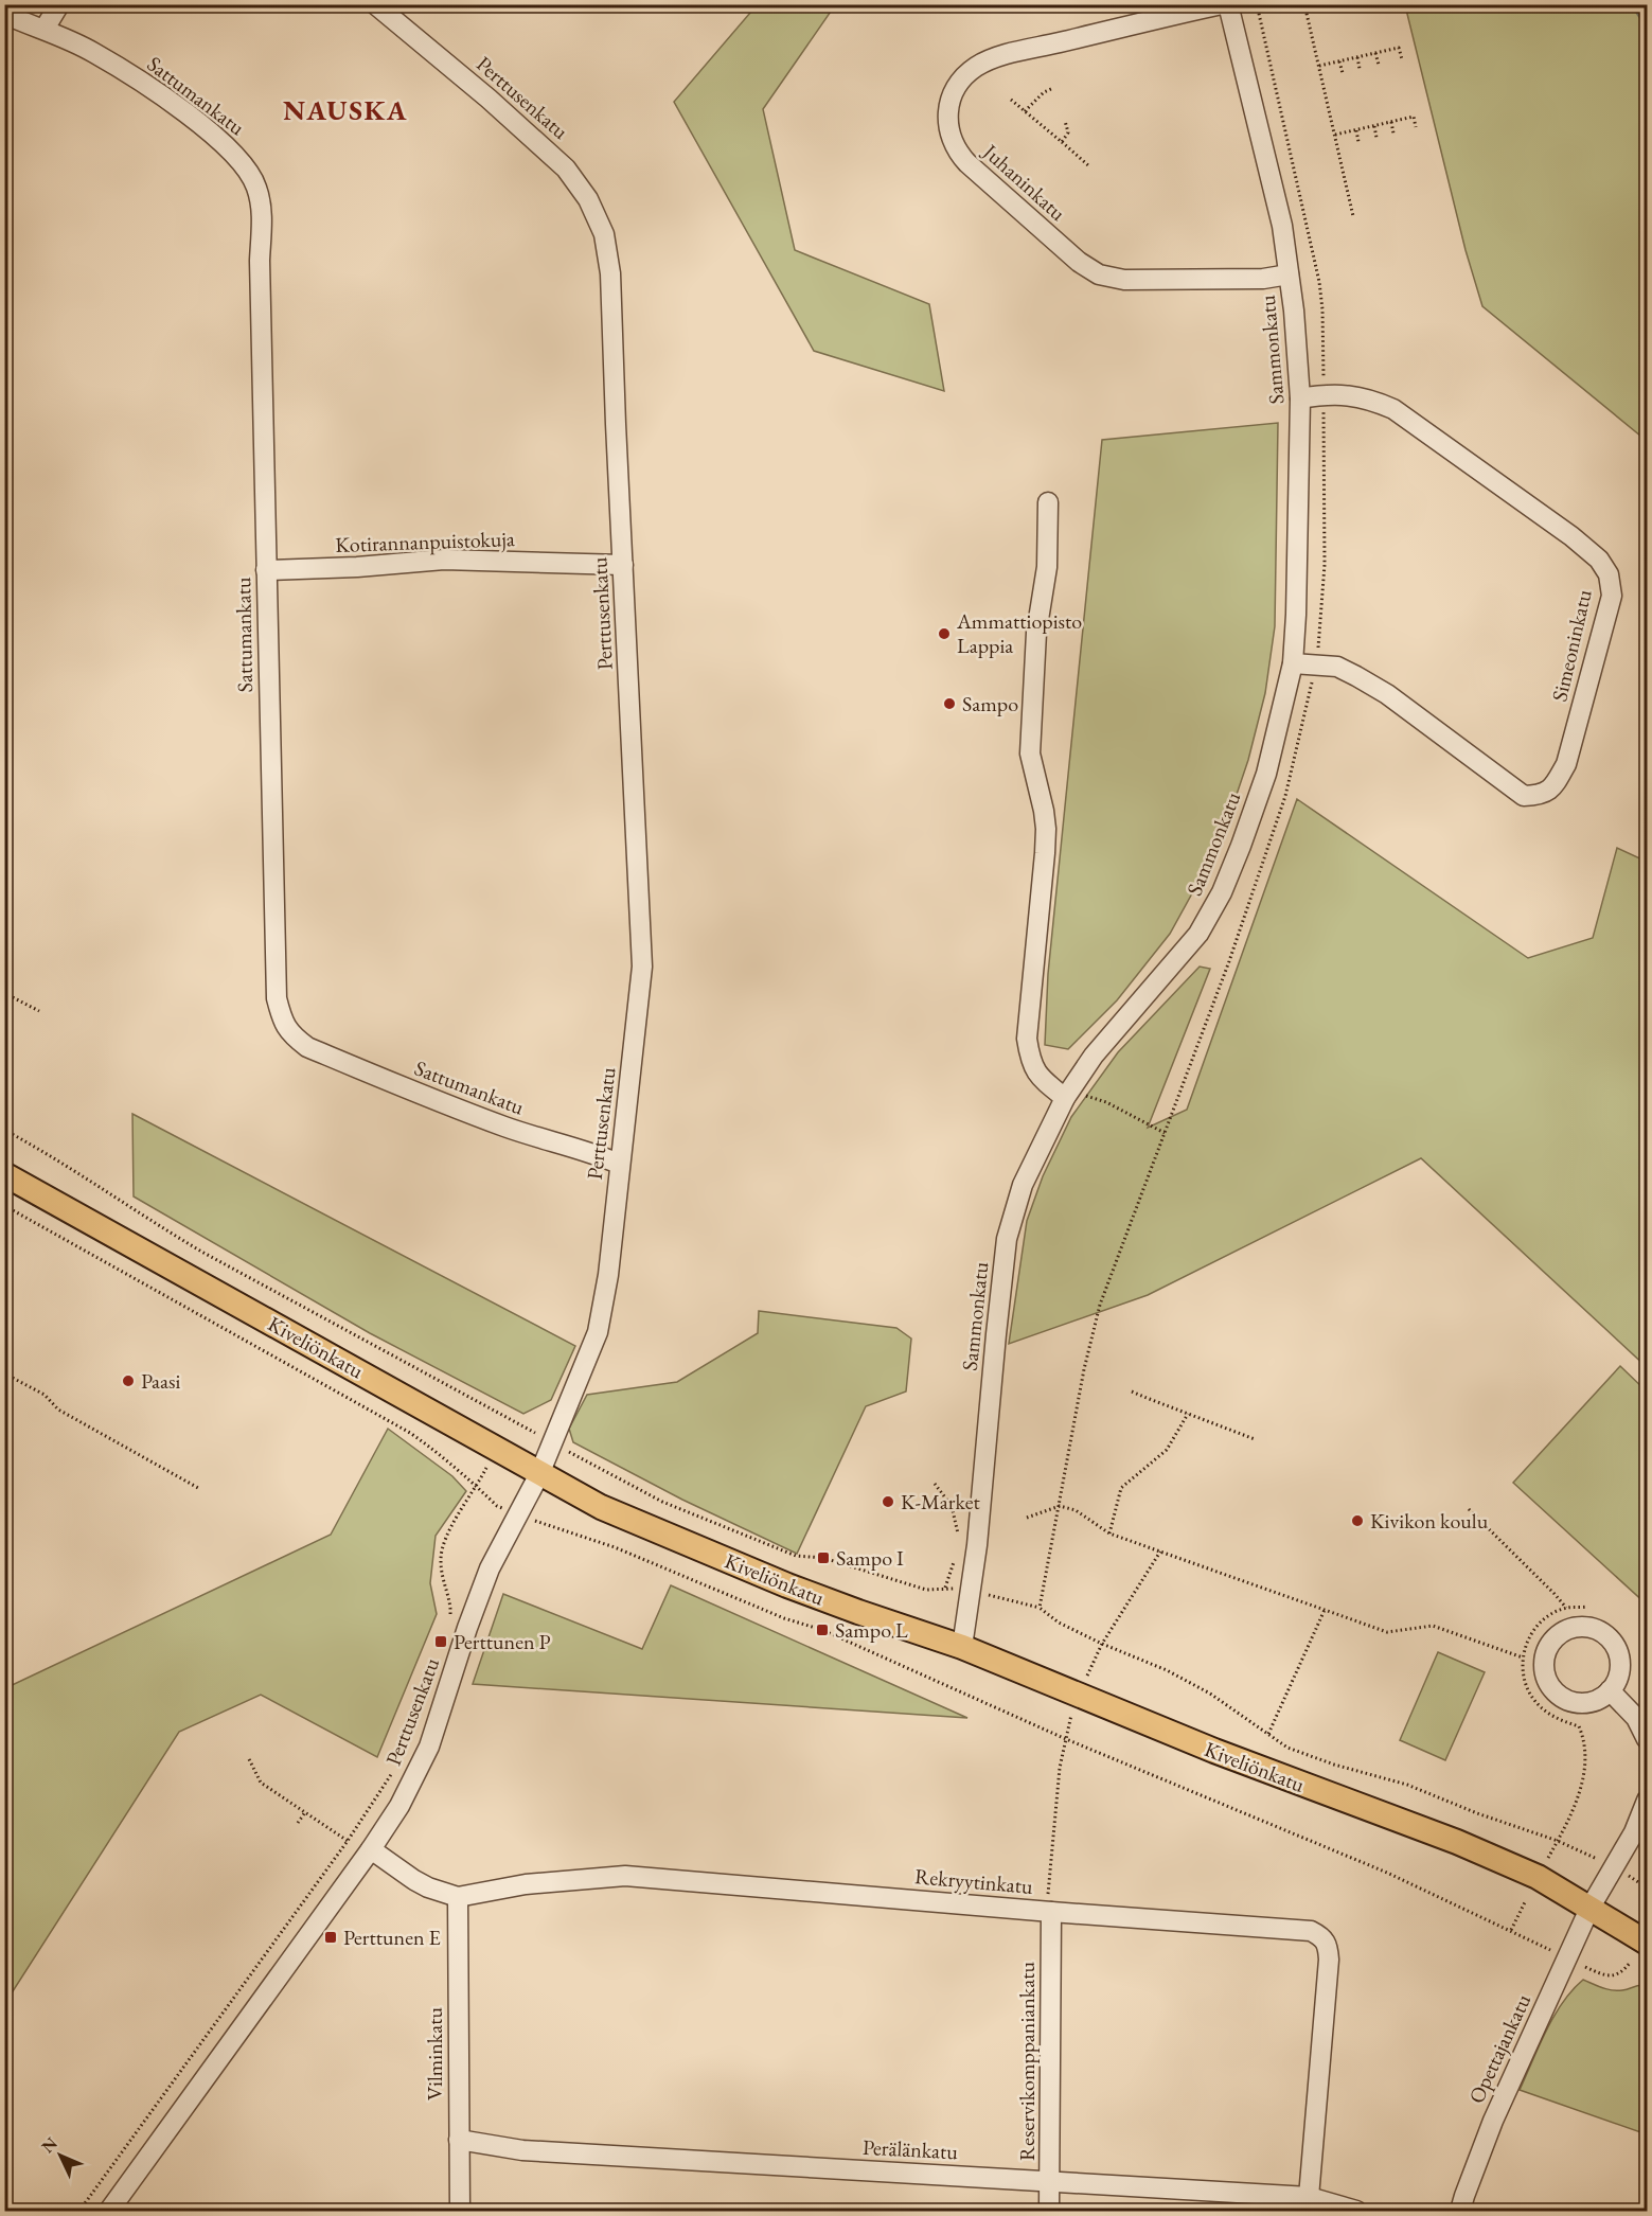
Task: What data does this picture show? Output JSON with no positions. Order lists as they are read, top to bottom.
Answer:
{
  "streets": {
    "main road": ["Kiveliönkatu"],
    "street": [
      "Sattumankatu",
      "Perttusenkatu",
      "Juhaninkatu",
      "Sammonkatu",
      "Kotirannanpuistokuja",
      "Simeoninkatu",
      "Rekryytinkatu",
      "Opettajankatu",
      "Vilminkatu",
      "Reservikomppaniankatu",
      "Perälänkatu"
    ]
  },
  "crossings": [
    ["Sattumankatu", "Perttusenkatu"],
    ["Sattumankatu", "Kotirannanpuistokuja"],
    ["Perttusenkatu", "Kotirannanpuistokuja"],
    ["Perttusenkatu", "Kiveliönkatu"],
    ["Perttusenkatu", "Rekryytinkatu"],
    ["Juhaninkatu", "Sammonkatu"],
    ["Sammonkatu", "Simeoninkatu"],
    ["Sammonkatu", "Kiveliönkatu"],
    ["Kiveliönkatu", "Opettajankatu"],
    ["Rekryytinkatu", "Vilminkatu"],
    ["Rekryytinkatu", "Reservikomppaniankatu"],
    ["Rekryytinkatu", "Perälänkatu"],
    ["Vilminkatu", "Perälänkatu"],
    ["Reservikomppaniankatu", "Perälänkatu"]
  ],
  "districts": ["NAUSKA"],
  "places": {
    "other": [
      "Ammattiopisto Lappia",
      "Sampo",
      "Paasi",
      "K-Market",
      "Kivikon koulu"
    ],
    "transit": [
      "Sampo I",
      "Sampo L",
      "Perttunen P",
      "Perttunen E"
    ]
  },
  "north": "top left"
}
